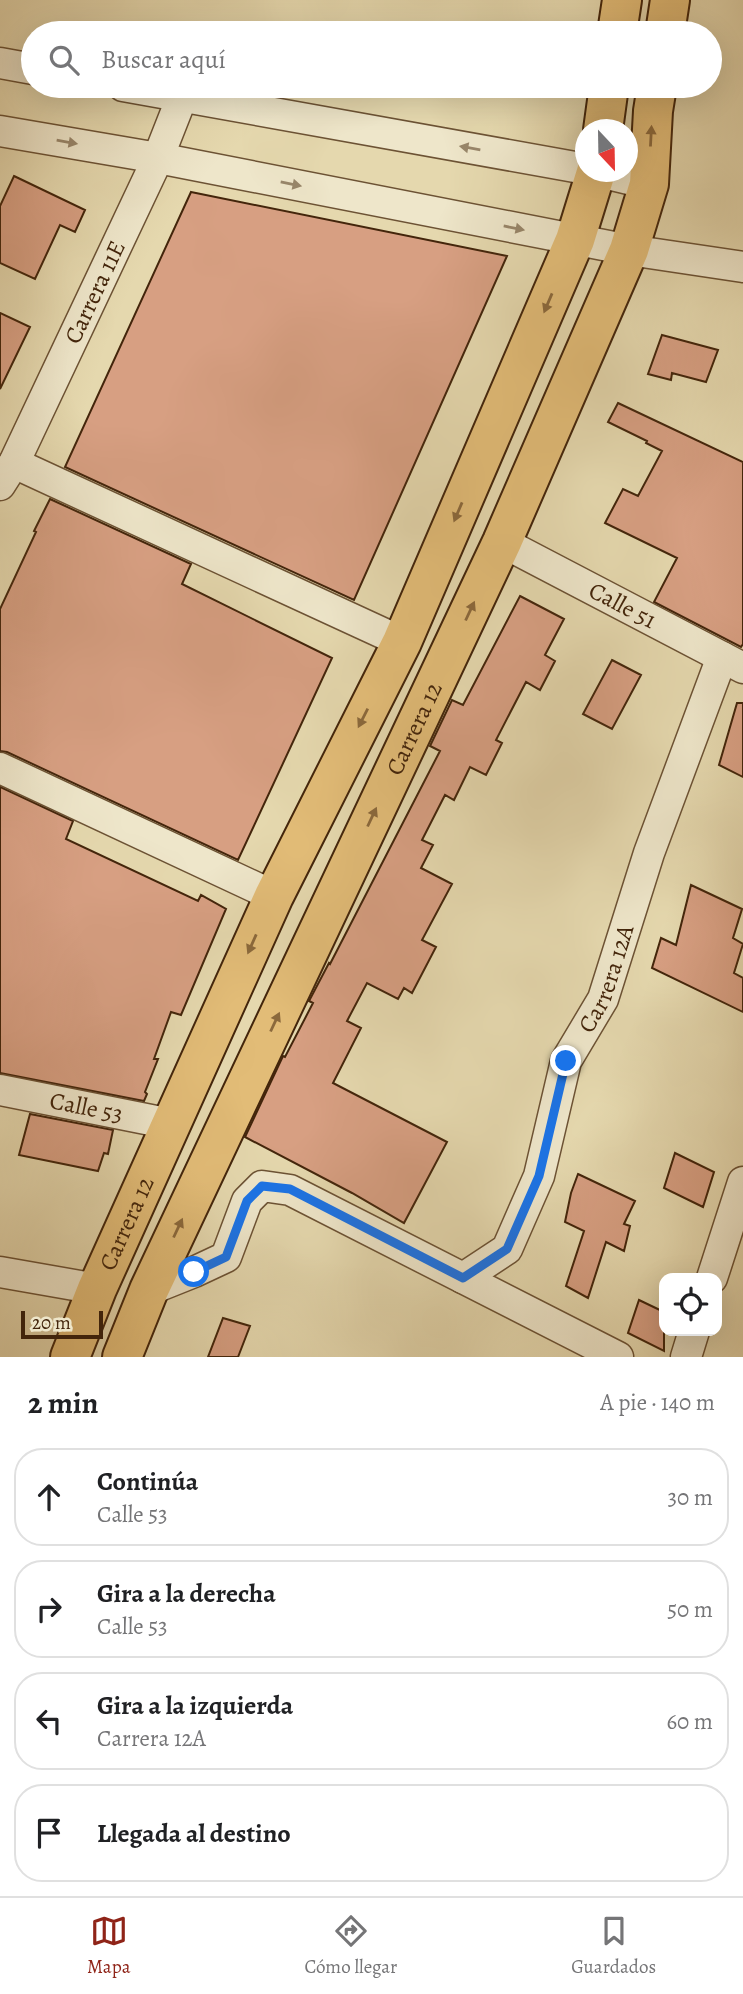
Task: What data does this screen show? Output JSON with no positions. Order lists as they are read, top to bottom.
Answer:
{
  "streets": {
    "main road": ["Carrera 12"],
    "street": [
      "Carrera 11E",
      "Calle 51",
      "Carrera 12A",
      "Calle 53"
    ]
  },
  "crossings": [
    ["Calle 51", "Carrera 12"],
    ["Calle 51", "Carrera 12A"],
    ["Carrera 12", "Calle 53"]
  ],
  "scale_bar": "20 m",
  "north": "bottom",
  "page": {
    "search": "Buscar aquí",
    "scale": "20 m",
    "heading": ["2 min", "A pie · 140 m"],
    "list": [
      ["Continúa", "Calle 53", "30 m"],
      ["Gira a la derecha", "Calle 53", "50 m"],
      ["Gira a la izquierda", "Carrera 12A", "60 m"],
      "Llegada al destino"
    ],
    "nav": ["Mapa", "Cómo llegar", "Guardados"]
  }
}
